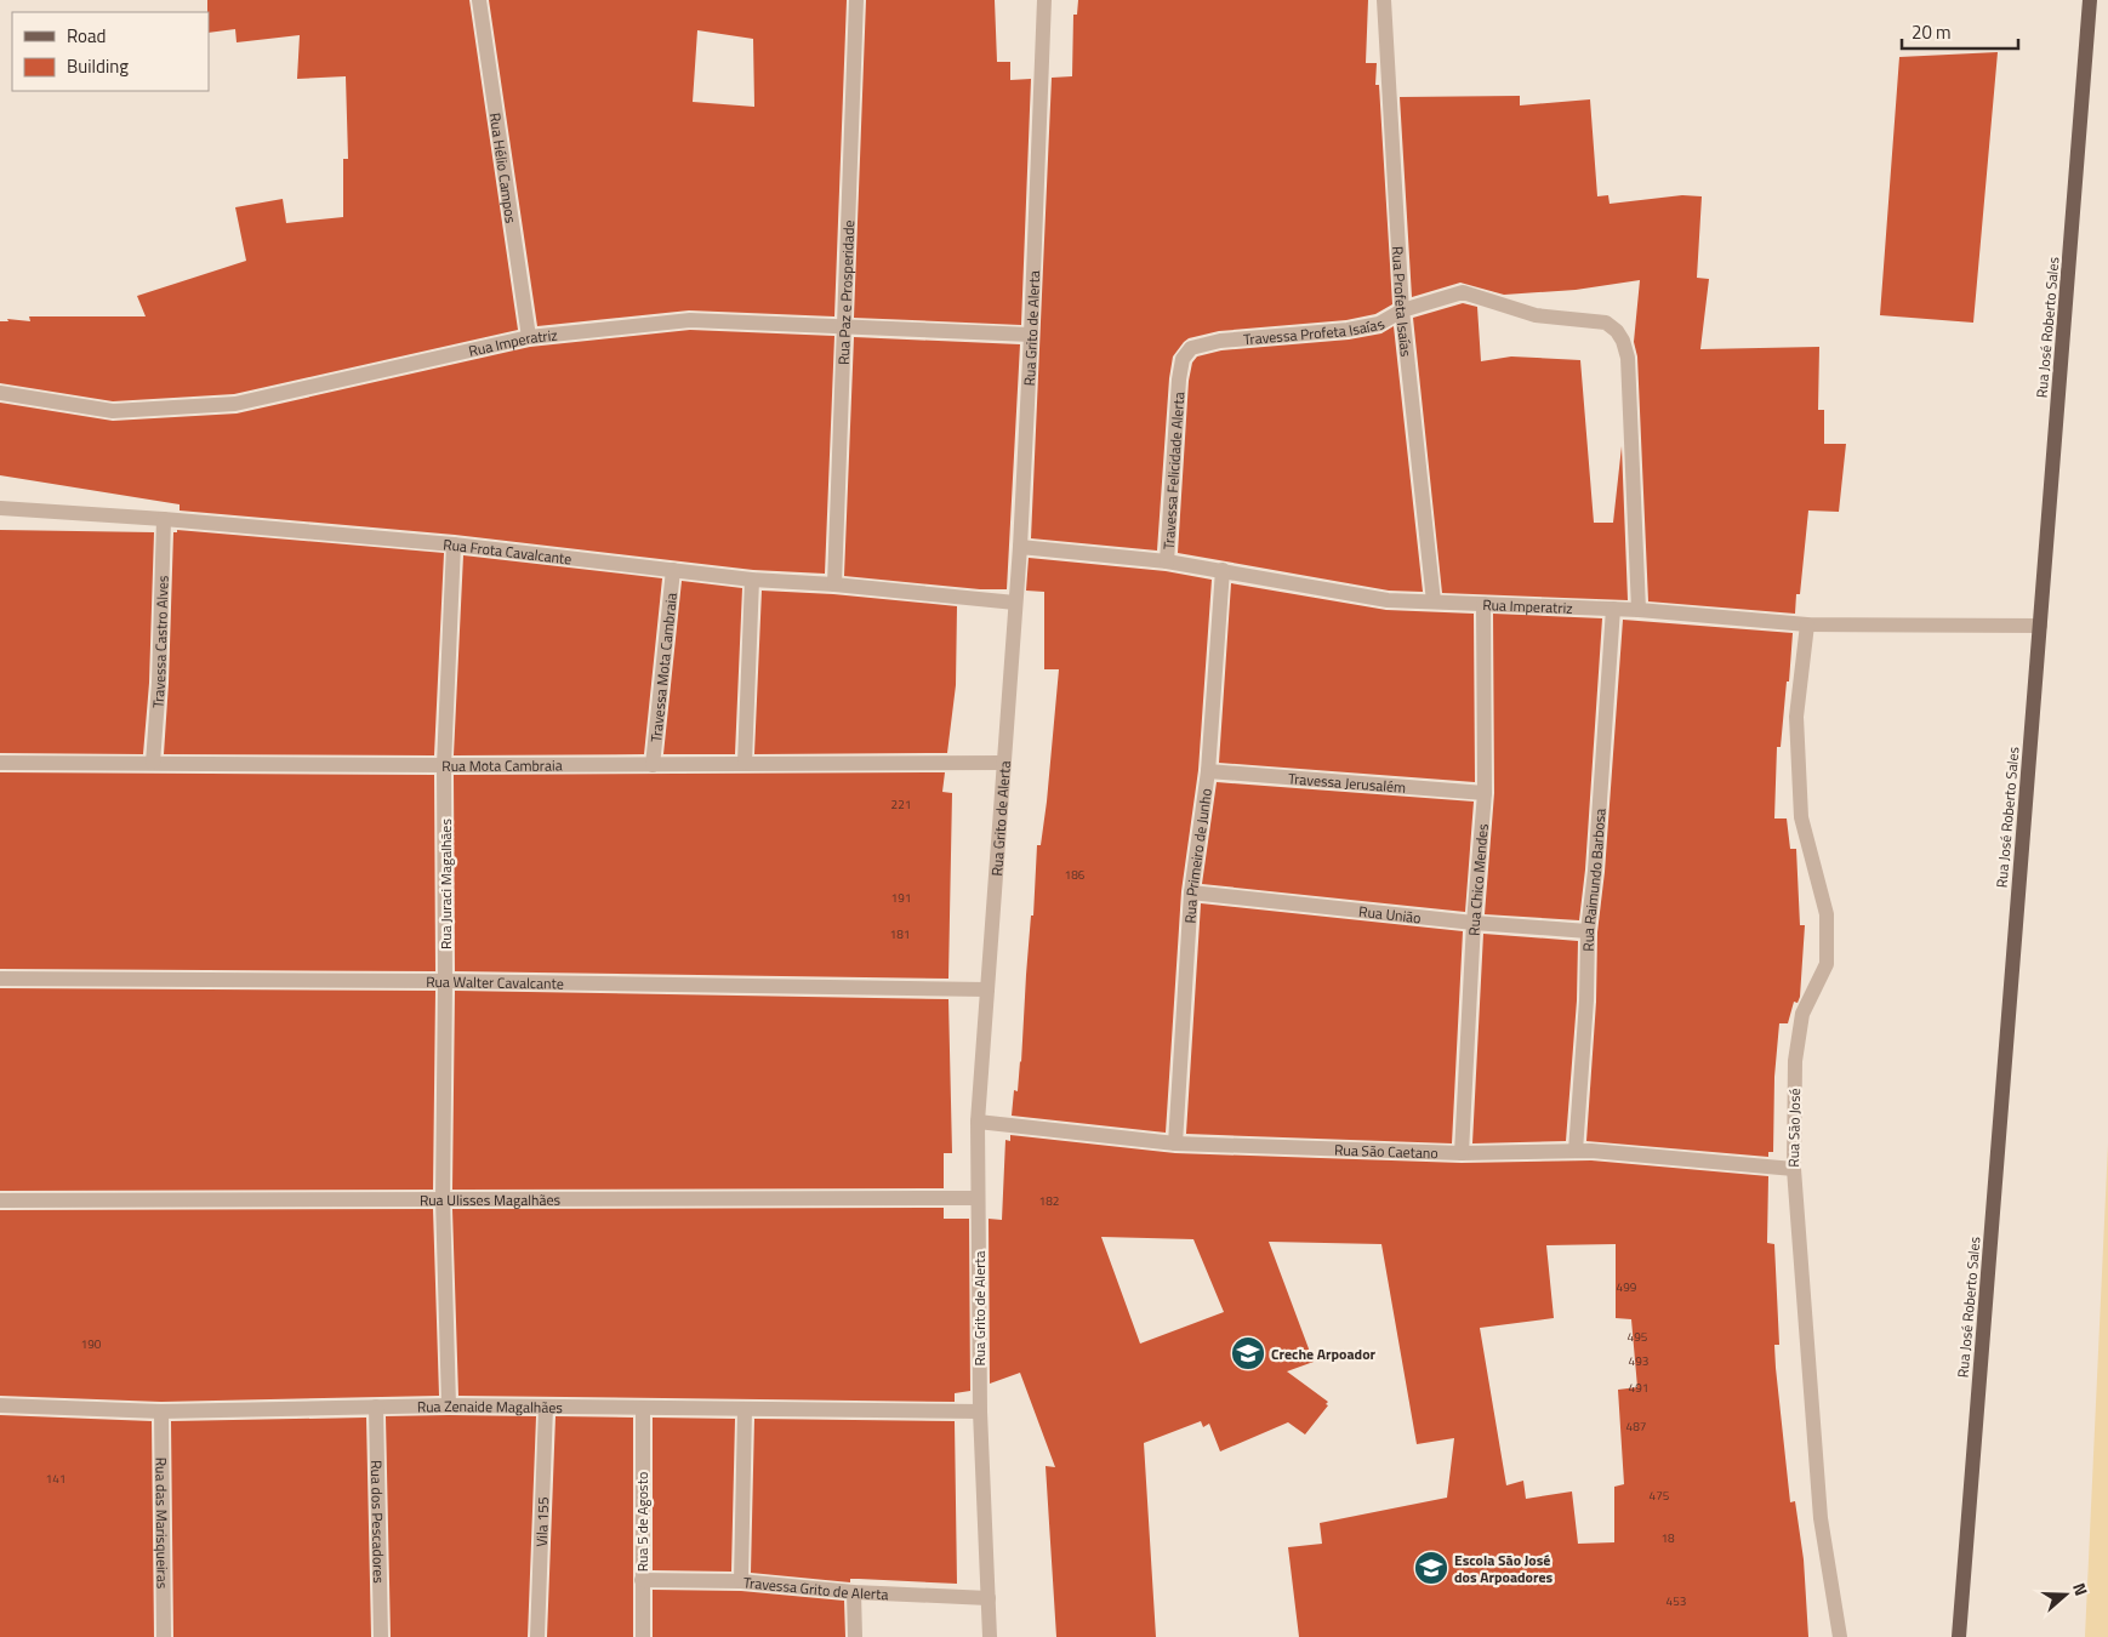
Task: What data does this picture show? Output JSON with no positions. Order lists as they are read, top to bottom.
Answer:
{
  "streets": {
    "main road": ["Rua José Roberto Sales"],
    "street": [
      "Rua Hélio Campos",
      "Rua Paz e Prosperidade",
      "Rua Profeta Isaías",
      "Rua Grito de Alerta",
      "Travessa Profeta Isaías",
      "Rua Imperatriz",
      "Travessa Felicidade Alerta",
      "Rua Frota Cavalcante",
      "Travessa Castro Alves",
      "Travessa Mota Cambraia",
      "Rua Mota Cambraia",
      "Travessa Jerusalém",
      "Rua Primeiro de Junho",
      "Rua Chico Mendes",
      "Rua Raimundo Barbosa",
      "Rua Juraci Magalhães",
      "Rua União",
      "Rua Walter Cavalcante",
      "Rua São José",
      "Rua São Caetano",
      "Rua Ulisses Magalhães",
      "Rua Zenaide Magalhães",
      "Rua dos Pescadores",
      "Vila 155",
      "Rua 5 de Agosto",
      "Rua das Marisqueiras",
      "Travessa Grito de Alerta"
    ]
  },
  "crossings": [
    ["Rua Hélio Campos", "Rua Imperatriz"],
    ["Rua Paz e Prosperidade", "Rua Imperatriz"],
    ["Rua Paz e Prosperidade", "Rua Frota Cavalcante"],
    ["Rua Profeta Isaías", "Travessa Profeta Isaías"],
    ["Rua Profeta Isaías", "Rua Imperatriz"],
    ["Rua José Roberto Sales", "Rua Imperatriz"],
    ["Rua Grito de Alerta", "Rua Imperatriz"],
    ["Rua Grito de Alerta", "Rua Frota Cavalcante"],
    ["Rua Grito de Alerta", "Rua Mota Cambraia"],
    ["Rua Grito de Alerta", "Rua Walter Cavalcante"],
    ["Rua Grito de Alerta", "Rua São Caetano"],
    ["Rua Grito de Alerta", "Rua Ulisses Magalhães"],
    ["Rua Grito de Alerta", "Rua Zenaide Magalhães"],
    ["Rua Grito de Alerta", "Travessa Grito de Alerta"],
    ["Travessa Profeta Isaías", "Rua Imperatriz"],
    ["Travessa Profeta Isaías", "Travessa Felicidade Alerta"],
    ["Rua Imperatriz", "Travessa Felicidade Alerta"],
    ["Rua Imperatriz", "Rua Primeiro de Junho"],
    ["Rua Imperatriz", "Rua Chico Mendes"],
    ["Rua Imperatriz", "Rua Raimundo Barbosa"],
    ["Rua Imperatriz", "Rua São José"],
    ["Rua Frota Cavalcante", "Travessa Castro Alves"],
    ["Rua Frota Cavalcante", "Travessa Mota Cambraia"],
    ["Rua Frota Cavalcante", "Rua Juraci Magalhães"],
    ["Travessa Castro Alves", "Rua Mota Cambraia"],
    ["Travessa Mota Cambraia", "Rua Mota Cambraia"],
    ["Rua Mota Cambraia", "Rua Juraci Magalhães"],
    ["Travessa Jerusalém", "Rua Primeiro de Junho"],
    ["Travessa Jerusalém", "Rua Chico Mendes"],
    ["Rua Primeiro de Junho", "Rua União"],
    ["Rua Primeiro de Junho", "Rua São Caetano"],
    ["Rua Chico Mendes", "Rua União"],
    ["Rua Chico Mendes", "Rua São Caetano"],
    ["Rua Raimundo Barbosa", "Rua União"],
    ["Rua Raimundo Barbosa", "Rua São Caetano"],
    ["Rua Juraci Magalhães", "Rua Walter Cavalcante"],
    ["Rua Juraci Magalhães", "Rua Ulisses Magalhães"],
    ["Rua Juraci Magalhães", "Rua Zenaide Magalhães"],
    ["Rua São José", "Rua São Caetano"],
    ["Rua Zenaide Magalhães", "Rua dos Pescadores"],
    ["Rua Zenaide Magalhães", "Vila 155"],
    ["Rua Zenaide Magalhães", "Rua 5 de Agosto"],
    ["Rua Zenaide Magalhães", "Rua das Marisqueiras"],
    ["Rua 5 de Agosto", "Travessa Grito de Alerta"]
  ],
  "places": {
    "school or university": ["Creche Arpoador", "Escola São José dos Arpoadores"]
  },
  "house_numbers": [
    "221",
    "186",
    "191",
    "181",
    "182",
    "499",
    "495",
    "190",
    "493",
    "491",
    "487",
    "141",
    "475",
    "18",
    "453"
  ],
  "legend": ["Road", "Building"],
  "scale_bar": "20 m",
  "north": "right"
}
